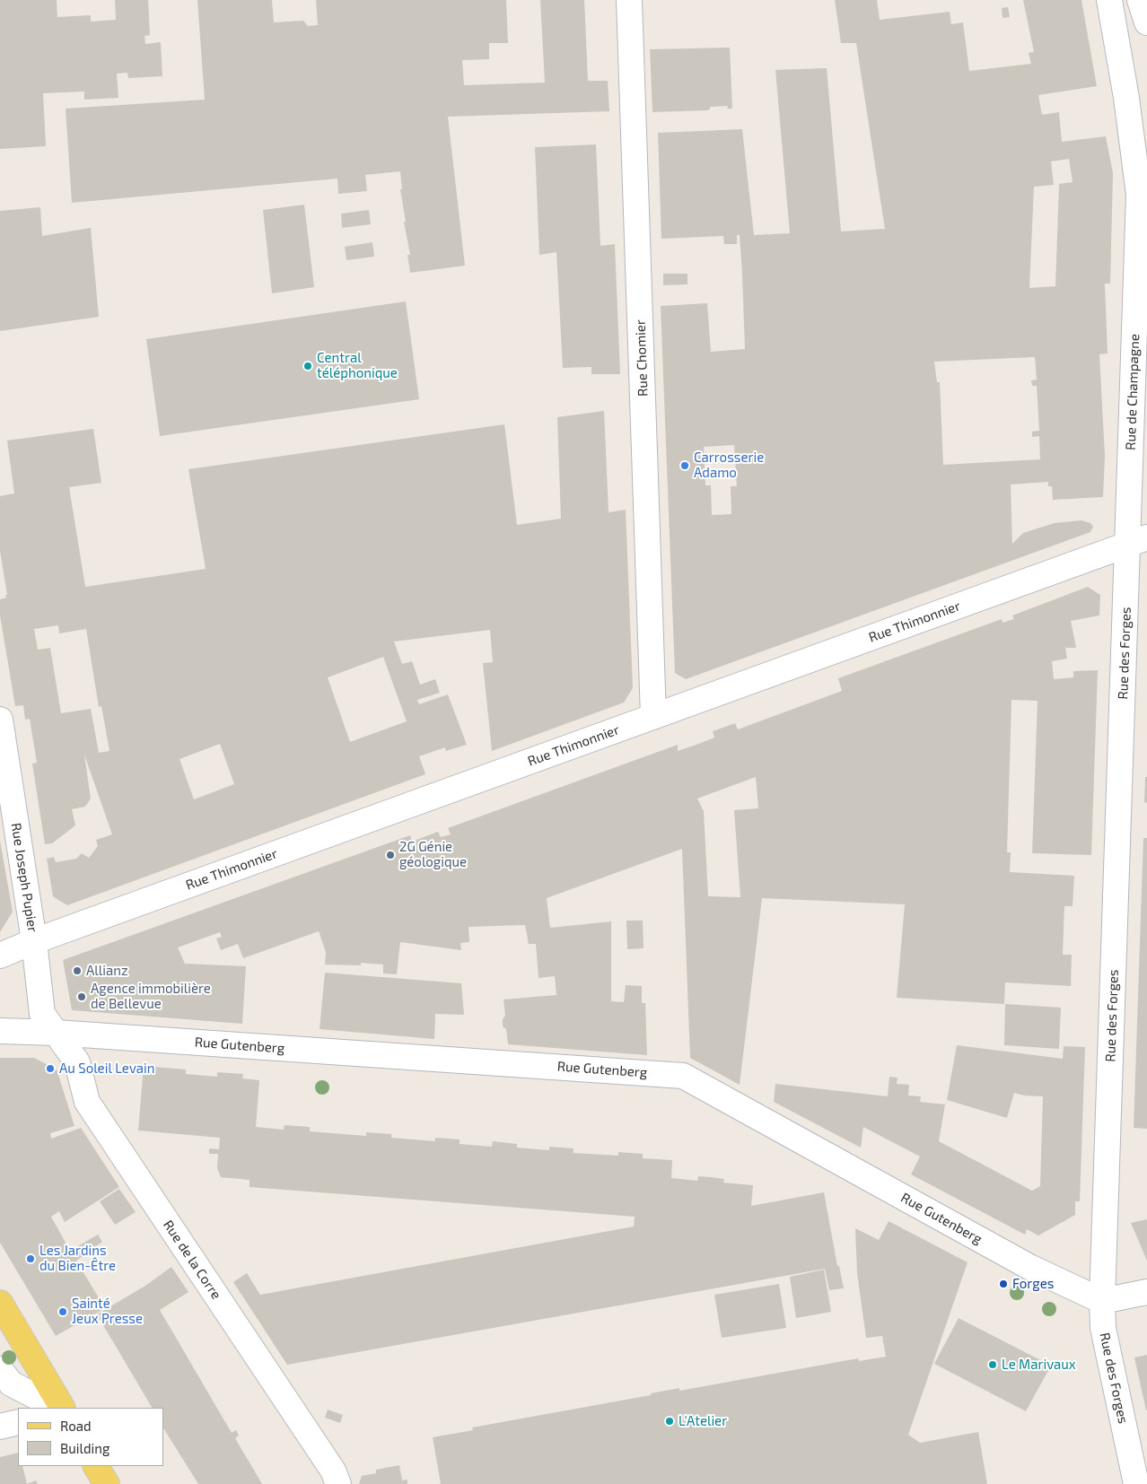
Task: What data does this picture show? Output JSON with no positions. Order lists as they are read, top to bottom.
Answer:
{
  "streets": {
    "street": [
      "Rue Chomier",
      "Rue de Champagne",
      "Rue Thimonnier",
      "Rue des Forges",
      "Rue Joseph Pupier",
      "Rue Gutenberg",
      "Rue de la Corre"
    ]
  },
  "crossings": [
    ["Rue Chomier", "Rue Thimonnier"],
    ["Rue de Champagne", "Rue Thimonnier"],
    ["Rue de Champagne", "Rue des Forges"],
    ["Rue Thimonnier", "Rue des Forges"],
    ["Rue Thimonnier", "Rue Joseph Pupier"],
    ["Rue des Forges", "Rue Gutenberg"],
    ["Rue Joseph Pupier", "Rue Gutenberg"],
    ["Rue Joseph Pupier", "Rue de la Corre"],
    ["Rue Gutenberg", "Rue de la Corre"]
  ],
  "places": [
    "Central téléphonique",
    "Carrosserie Adamo",
    "2G Génie géologique",
    "Allianz",
    "Agence immobilière de Bellevue",
    "Au Soleil Levain",
    "Les Jardins du Bien-Être",
    "Forges",
    "Sainté Jeux Presse",
    "Le Marivaux",
    "L'Atelier"
  ],
  "legend": ["Road", "Building"]
}
